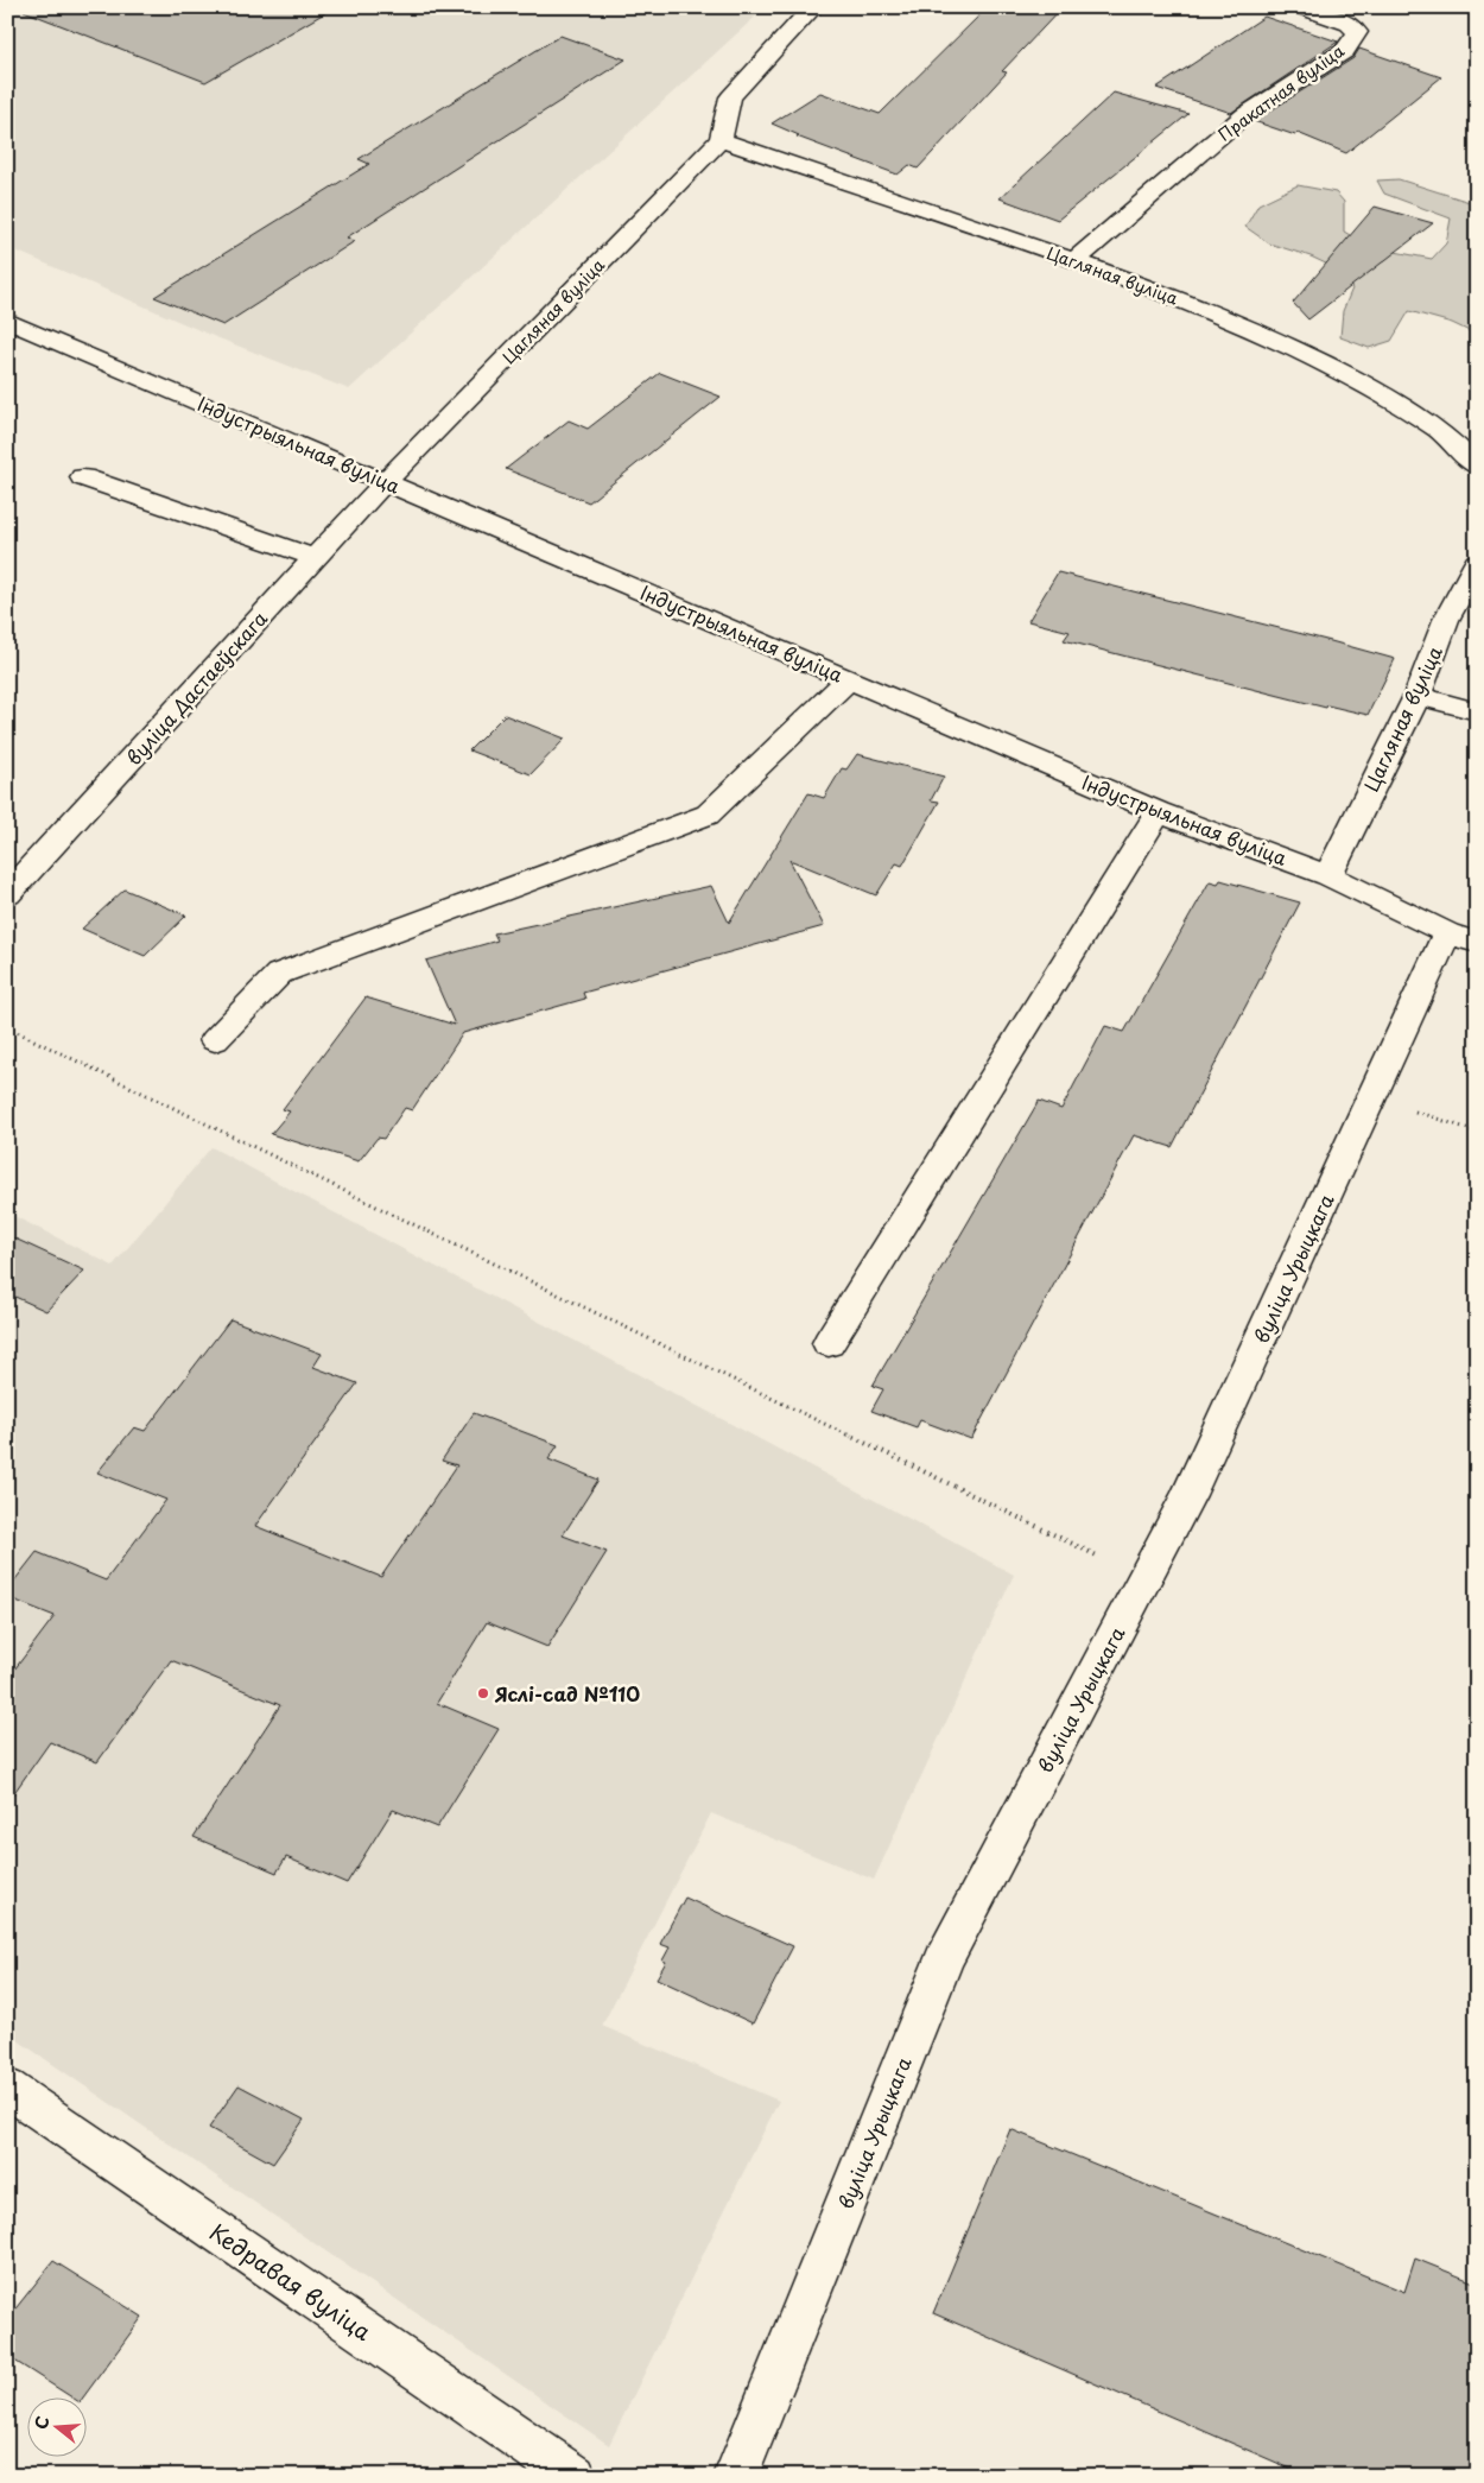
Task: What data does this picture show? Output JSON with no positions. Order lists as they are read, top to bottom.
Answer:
{
  "streets": {
    "street": [
      "Пракатная вуліца",
      "Цагляная вуліца",
      "Індустрыяльная вуліца",
      "вуліца Дастаеўскага",
      "вуліца Урыцкага",
      "Кедравая вуліца"
    ]
  },
  "crossings": [
    ["Пракатная вуліца", "Цагляная вуліца"],
    ["Цагляная вуліца", "Індустрыяльная вуліца"],
    ["Цагляная вуліца", "вуліца Дастаеўскага"],
    ["Індустрыяльная вуліца", "вуліца Дастаеўскага"],
    ["Індустрыяльная вуліца", "вуліца Урыцкага"]
  ],
  "places": ["Яслі-сад №110"],
  "north": "left"
}
